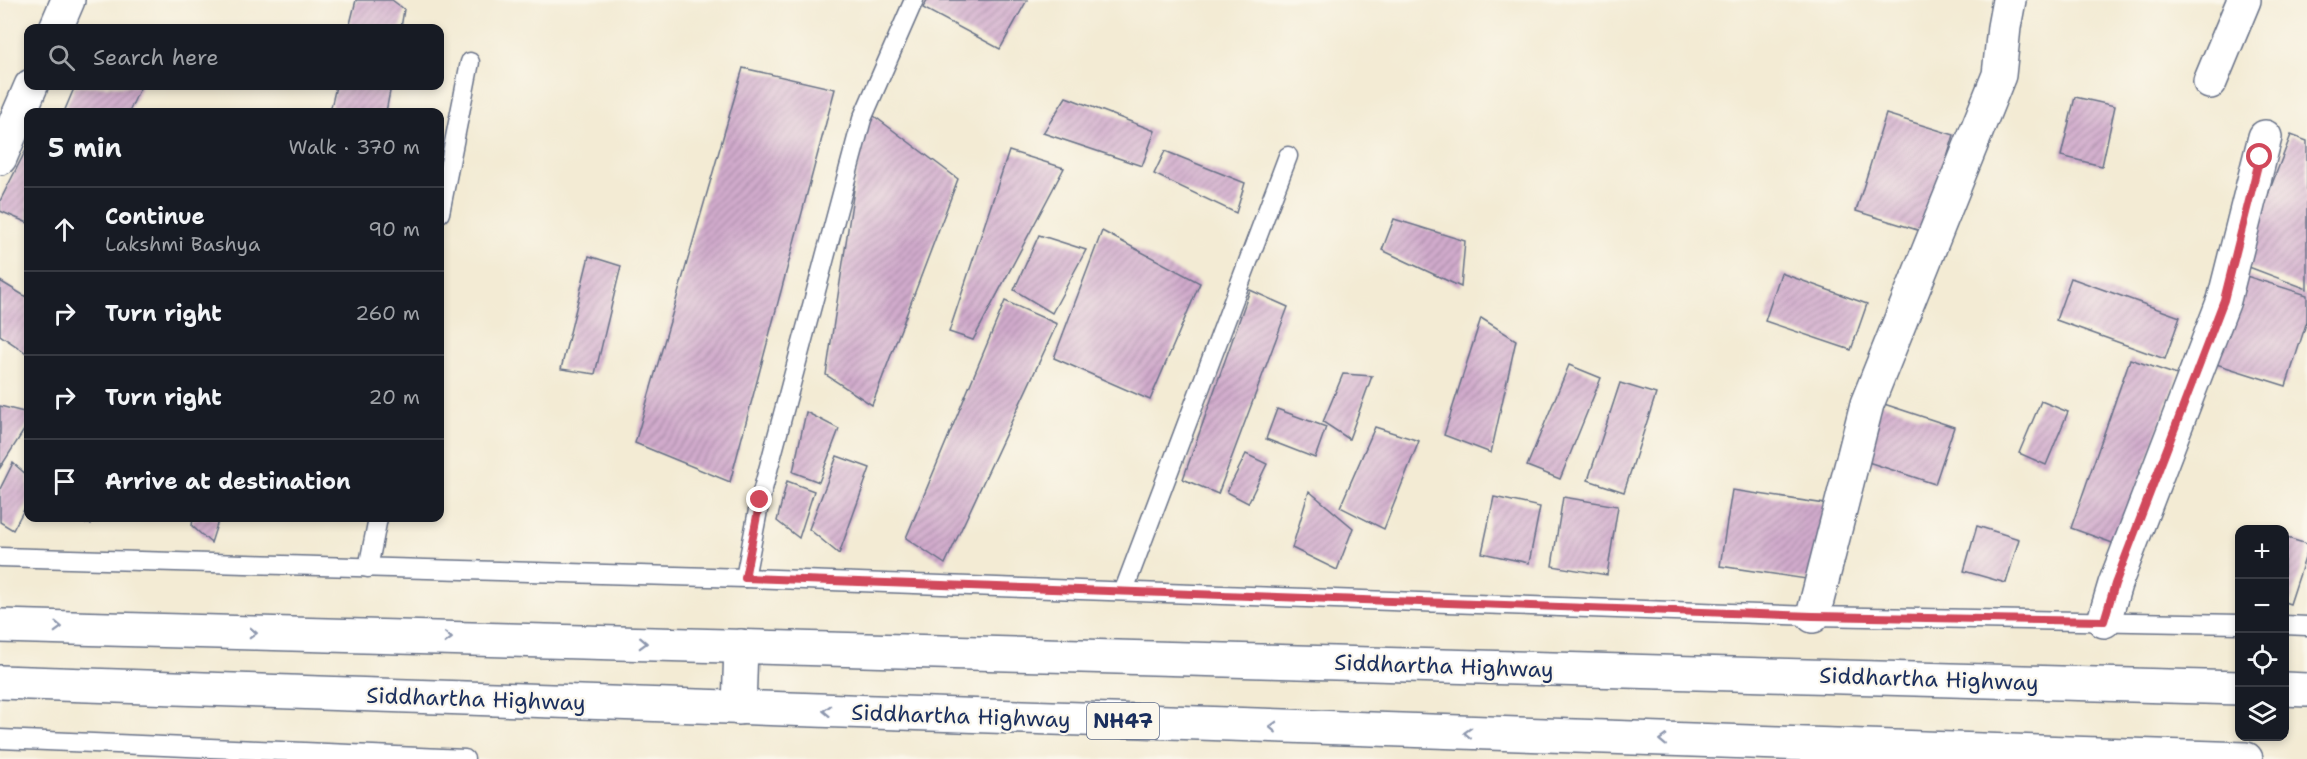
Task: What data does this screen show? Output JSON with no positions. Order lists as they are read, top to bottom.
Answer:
{
  "streets": {
    "main road": ["Siddhartha Highway", "NH47"]
  },
  "page": {
    "search": "Search here",
    "heading": ["5 min", "Walk · 370 m"],
    "list": [
      ["Continue", "Lakshmi Bashya", "90 m"],
      ["Turn right", "260 m"],
      ["Turn right", "20 m"],
      "Arrive at destination"
    ],
    "map_buttons": ["+", "−"]
  }
}
